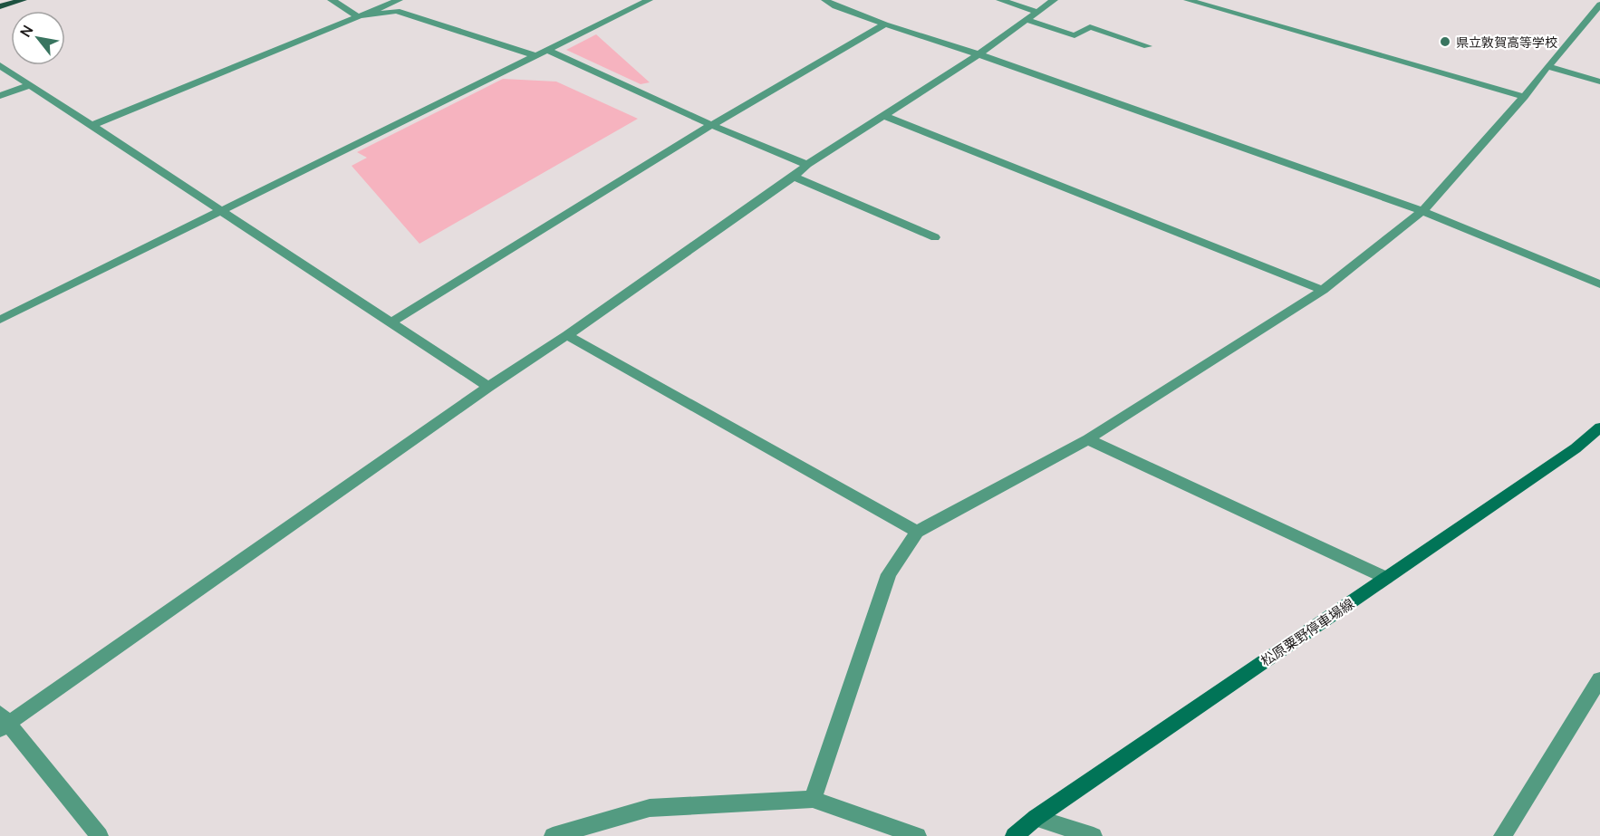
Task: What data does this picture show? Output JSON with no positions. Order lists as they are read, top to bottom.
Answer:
{
  "streets": {
    "main road": ["松原粟野停車場線"]
  },
  "places": ["県立敦賀高等学校"],
  "north": "top left"
}
